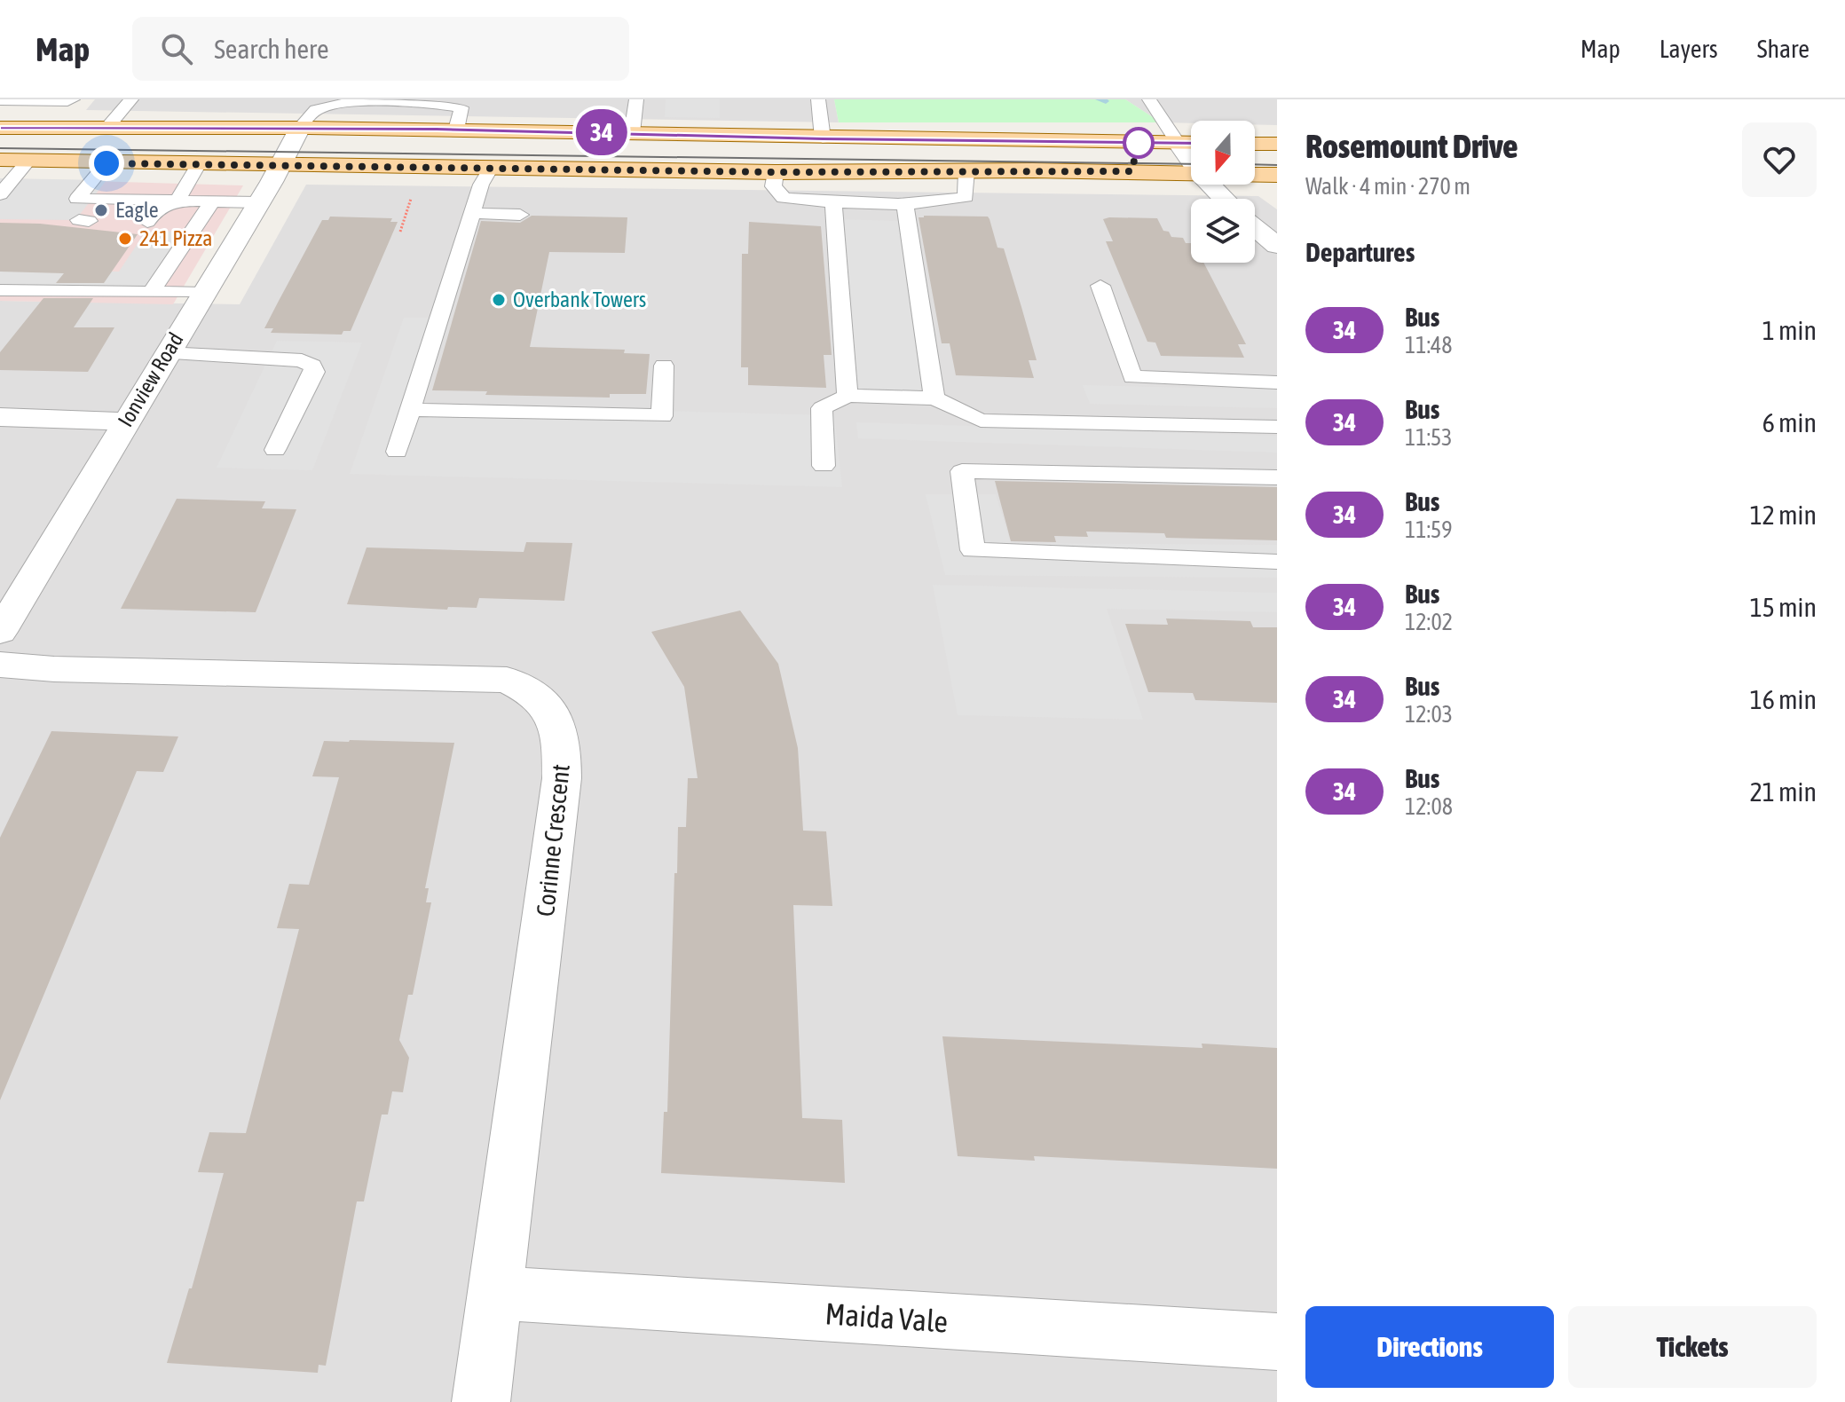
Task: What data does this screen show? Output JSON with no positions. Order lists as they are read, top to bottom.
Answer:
{
  "streets": {
    "street": ["Ionview Road", "Corinne Crescent", "Maida Vale"]
  },
  "crossings": [
    ["Corinne Crescent", "Maida Vale"]
  ],
  "places": ["Eagle", "241 Pizza", "Overbank Towers"],
  "lines": ["bus line 34"],
  "north": "bottom",
  "page": {
    "header": "Map",
    "search": "Search here",
    "nav": ["Map", "Layers", "Share"],
    "on_map": "34",
    "heading": [
      ["Rosemount Drive", "Walk · 4 min · 270 m"],
      "Departures"
    ],
    "list": [
      {
        "mark": "34",
        "name": "Bus",
        "note": "11:48",
        "value": "1 min"
      },
      {
        "mark": "34",
        "name": "Bus",
        "note": "11:53",
        "value": "6 min"
      },
      {
        "mark": "34",
        "name": "Bus",
        "note": "11:59",
        "value": "12 min"
      },
      {
        "mark": "34",
        "name": "Bus",
        "note": "12:02",
        "value": "15 min"
      },
      {
        "mark": "34",
        "name": "Bus",
        "note": "12:03",
        "value": "16 min"
      },
      {
        "mark": "34",
        "name": "Bus",
        "note": "12:08",
        "value": "21 min"
      }
    ],
    "buttons": ["Directions", "Tickets"]
  }
}
